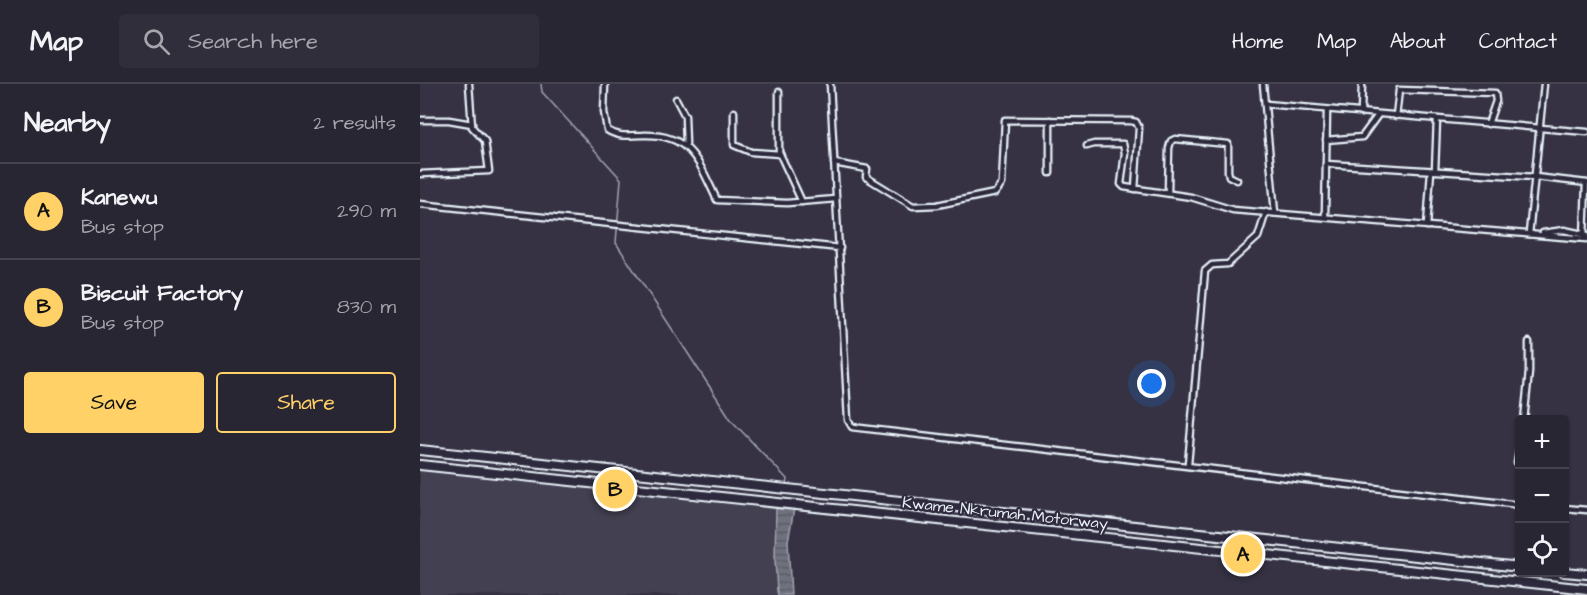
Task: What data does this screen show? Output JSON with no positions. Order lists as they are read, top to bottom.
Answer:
{
  "streets": {
    "highway": ["Kwame Nkrumah Motorway"]
  },
  "page": {
    "header": "Map",
    "search": "Search here",
    "nav": [
      "Home",
      "Map",
      "About",
      "Contact"
    ],
    "heading": ["Nearby", "2 results"],
    "list": [
      {
        "mark": "A",
        "name": "Kanewu",
        "note": "Bus stop",
        "value": "290 m"
      },
      {
        "mark": "B",
        "name": "Biscuit Factory",
        "note": "Bus stop",
        "value": "830 m"
      }
    ],
    "buttons": ["Save", "Share"],
    "map_buttons": ["+", "−"],
    "pins": ["B", "A"]
  }
}
